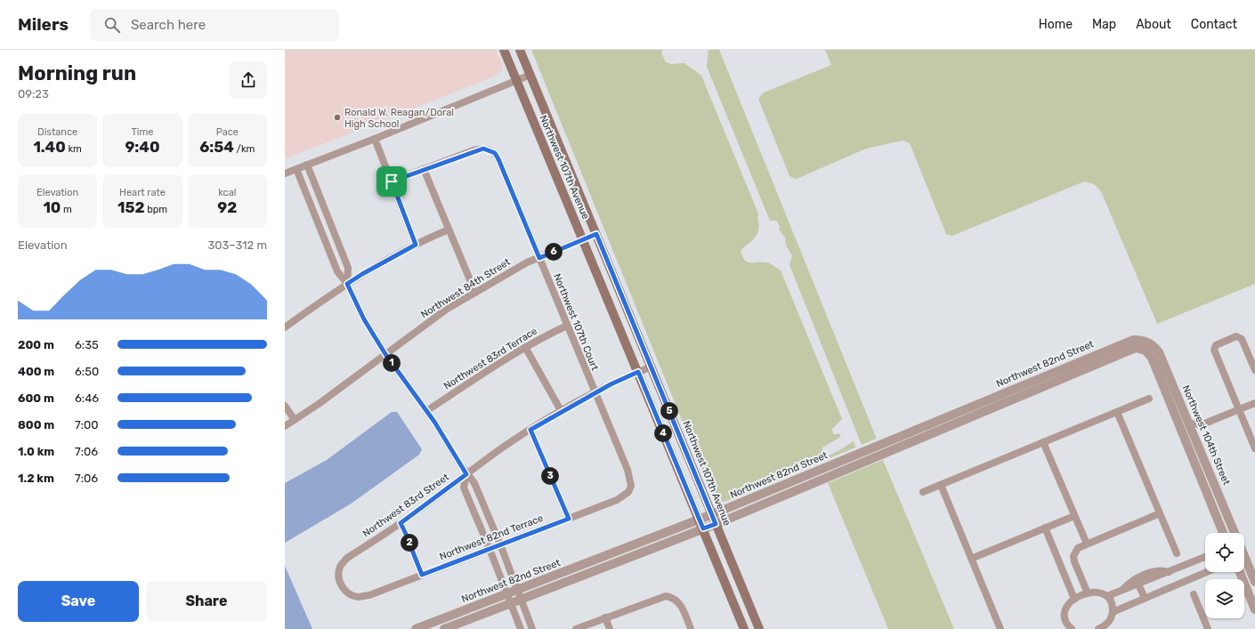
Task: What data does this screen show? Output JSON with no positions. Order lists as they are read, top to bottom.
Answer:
{
  "streets": {
    "main road": ["Northwest 107th Avenue"],
    "street": [
      "Northwest 84th Street",
      "Northwest 107th Court",
      "Northwest 83rd Terrace",
      "Northwest 82nd Street",
      "Northwest 104th Street",
      "Northwest 83rd Street",
      "Northwest 82nd Terrace"
    ]
  },
  "crossings": [
    ["Northwest 107th Avenue", "Northwest 84th Street"],
    ["Northwest 107th Avenue", "Northwest 82nd Street"],
    ["Northwest 107th Avenue", "Northwest 83rd Street"],
    ["Northwest 84th Street", "Northwest 107th Court"],
    ["Northwest 107th Court", "Northwest 83rd Terrace"],
    ["Northwest 107th Court", "Northwest 83rd Street"],
    ["Northwest 107th Court", "Northwest 82nd Terrace"],
    ["Northwest 82nd Street", "Northwest 104th Street"],
    ["Northwest 83rd Street", "Northwest 82nd Terrace"]
  ],
  "places": ["Ronald W. Reagan/Doral High School"],
  "page": {
    "header": "Milers",
    "search": "Search here",
    "nav": [
      "Home",
      "Map",
      "About",
      "Contact"
    ],
    "heading": ["Morning run", "09:23"],
    "stats": [
      ["Distance", "1.40 km"],
      ["Time", "9:40"],
      ["Pace", "6:54 /km"],
      ["Elevation", "10 m"],
      ["Heart rate", "152 bpm"],
      ["kcal", "92"]
    ],
    "chart": ["Elevation", "303–312 m"],
    "pins": [
      "6",
      "1",
      "5",
      "4",
      "3",
      "2"
    ],
    "list": [
      {
        "name": "200 m",
        "note": "6:35"
      },
      {
        "name": "400 m",
        "note": "6:50"
      },
      {
        "name": "600 m",
        "note": "6:46"
      },
      {
        "name": "800 m",
        "note": "7:00"
      },
      {
        "name": "1.0 km",
        "note": "7:06"
      },
      {
        "name": "1.2 km",
        "note": "7:06"
      }
    ],
    "buttons": ["Save", "Share"]
  }
}
